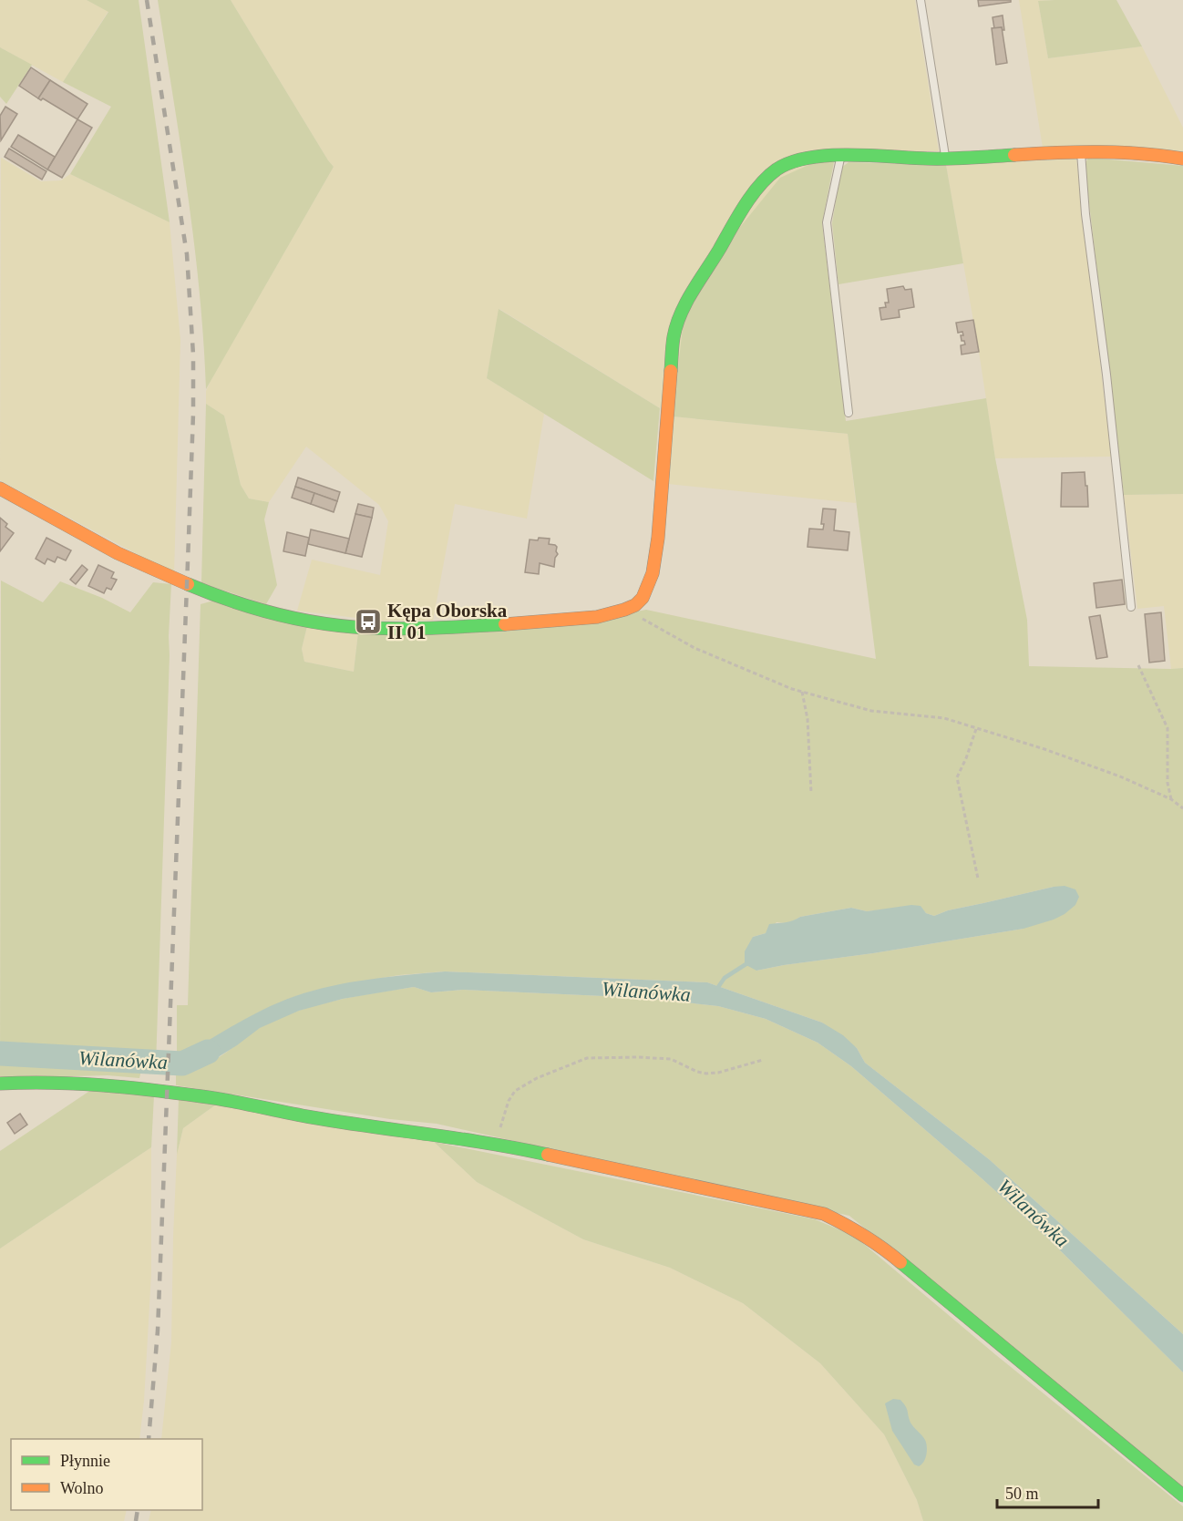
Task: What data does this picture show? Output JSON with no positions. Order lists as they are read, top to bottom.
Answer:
{
  "water": ["Wilanówka"],
  "places": {
    "bus stop": ["Kępa Oborska II 01"]
  },
  "legend": ["Płynnie", "Wolno"],
  "scale_bar": "50 m"
}
